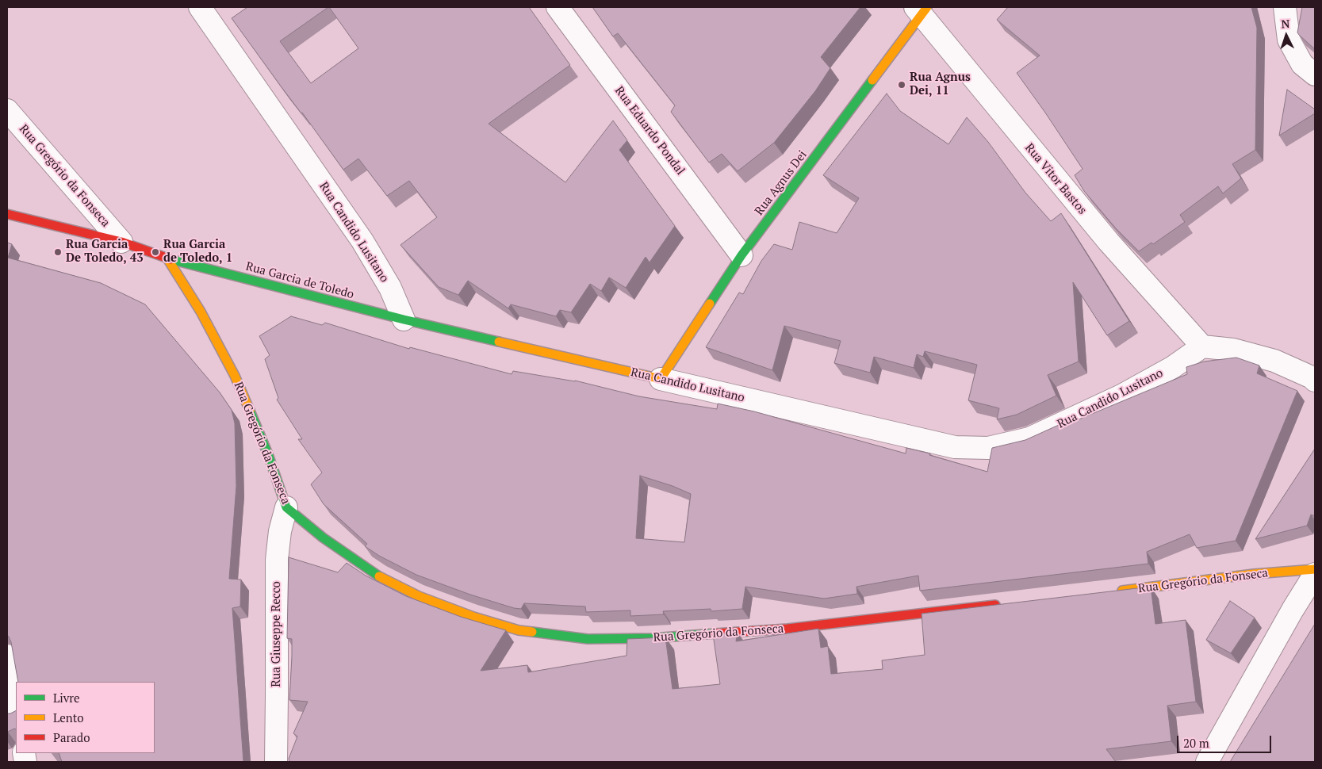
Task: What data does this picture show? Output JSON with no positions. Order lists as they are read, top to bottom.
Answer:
{
  "streets": {
    "street": [
      "Rua Eduardo Pondal",
      "Rua Gregório da Fonseca",
      "Rua Vitor Bastos",
      "Rua Agnus Dei",
      "Rua Candido Lusitano",
      "Rua Garcia de Toledo",
      "Rua Giuseppe Recco"
    ]
  },
  "crossings": [
    ["Rua Eduardo Pondal", "Rua Agnus Dei"],
    ["Rua Gregório da Fonseca", "Rua Garcia de Toledo"],
    ["Rua Gregório da Fonseca", "Rua Giuseppe Recco"],
    ["Rua Vitor Bastos", "Rua Agnus Dei"],
    ["Rua Vitor Bastos", "Rua Candido Lusitano"],
    ["Rua Agnus Dei", "Rua Candido Lusitano"],
    ["Rua Candido Lusitano", "Rua Garcia de Toledo"]
  ],
  "places": ["Rua Agnus Dei, 11", "Rua Garcia De Toledo, 43", "Rua Garcia de Toledo, 1"],
  "legend": ["Livre", "Lento", "Parado"],
  "scale_bar": "20 m",
  "north": "top"
}
